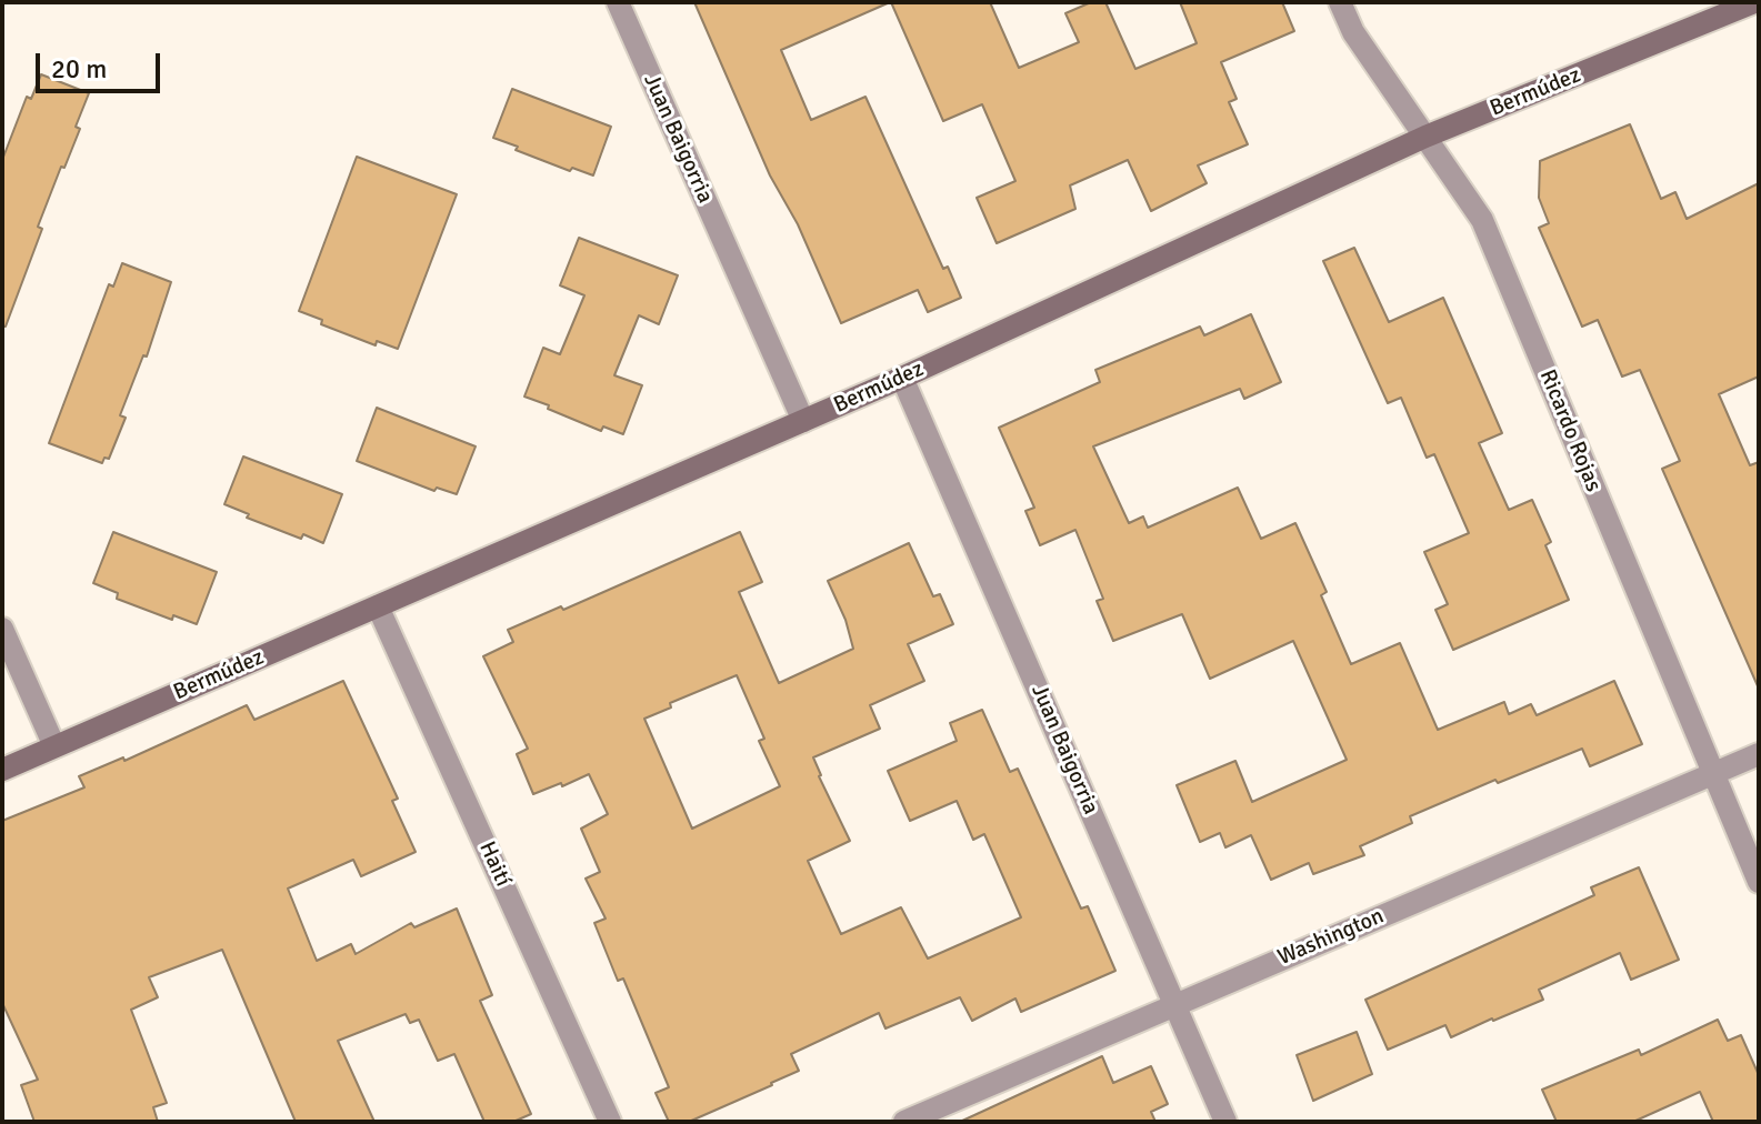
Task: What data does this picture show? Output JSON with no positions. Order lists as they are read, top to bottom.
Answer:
{
  "streets": {
    "main road": ["Bermúdez"],
    "street": [
      "Juan Baigorria",
      "Ricardo Rojas",
      "Haití",
      "Washington"
    ]
  },
  "crossings": [
    ["Bermúdez", "Juan Baigorria"],
    ["Bermúdez", "Ricardo Rojas"],
    ["Bermúdez", "Haití"],
    ["Juan Baigorria", "Washington"],
    ["Ricardo Rojas", "Washington"]
  ],
  "scale_bar": "20 m"
}
